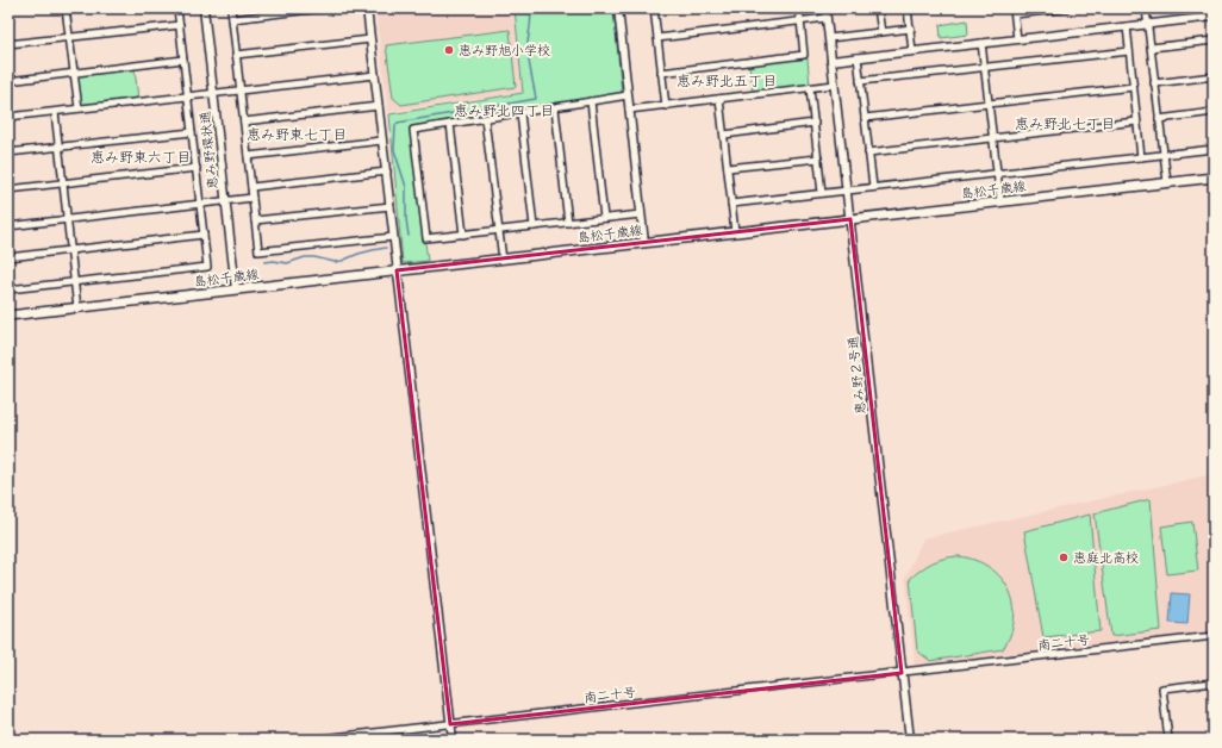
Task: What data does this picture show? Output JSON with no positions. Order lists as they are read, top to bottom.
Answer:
{
  "streets": {
    "main road": ["島松千歳線"],
    "street": ["恵み野環状通", "恵み野２号通", "南二十号"]
  },
  "crossings": [
    ["恵み野環状通", "島松千歳線"],
    ["島松千歳線", "恵み野２号通"],
    ["恵み野２号通", "南二十号"]
  ],
  "districts": [
    "恵み野北五丁目",
    "恵み野北四丁目",
    "恵み野北七丁目",
    "恵み野東七丁目",
    "恵み野東六丁目"
  ],
  "places": ["恵み野旭小学校", "恵庭北高校"]
}
